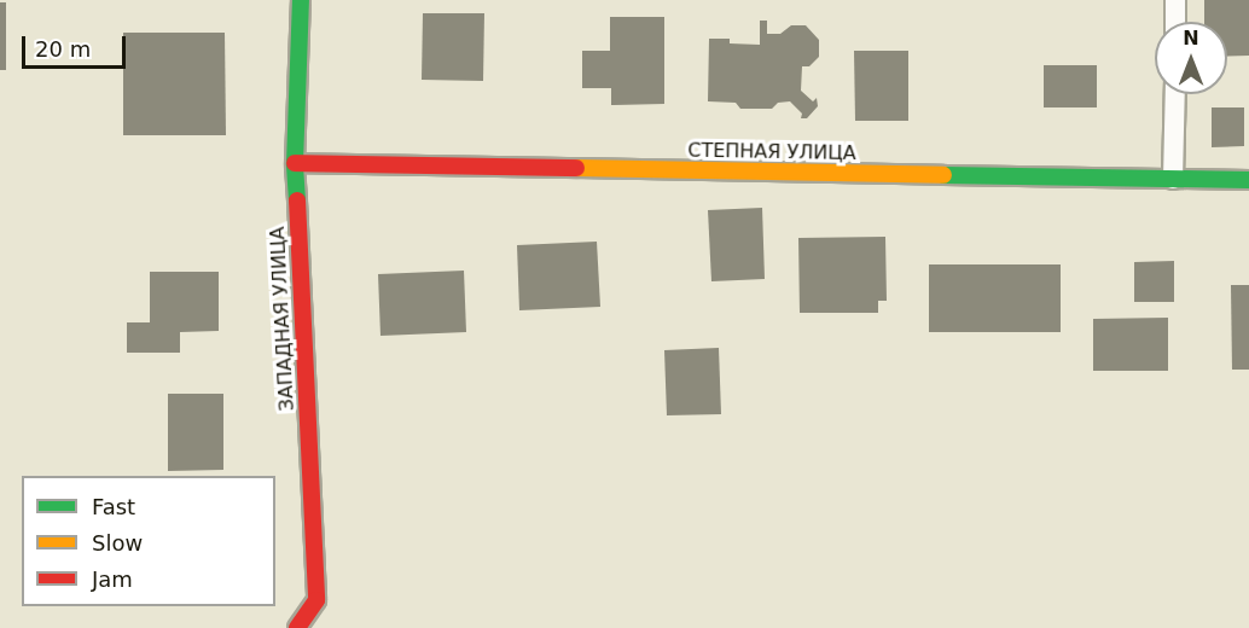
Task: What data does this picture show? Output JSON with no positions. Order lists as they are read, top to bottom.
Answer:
{
  "streets": {
    "street": ["СТЕПНАЯ УЛИЦА", "ЗАПАДНАЯ УЛИЦА"]
  },
  "crossings": [
    ["СТЕПНАЯ УЛИЦА", "ЗАПАДНАЯ УЛИЦА"]
  ],
  "legend": ["Fast", "Slow", "Jam"],
  "scale_bar": "20 m",
  "north": "top"
}
